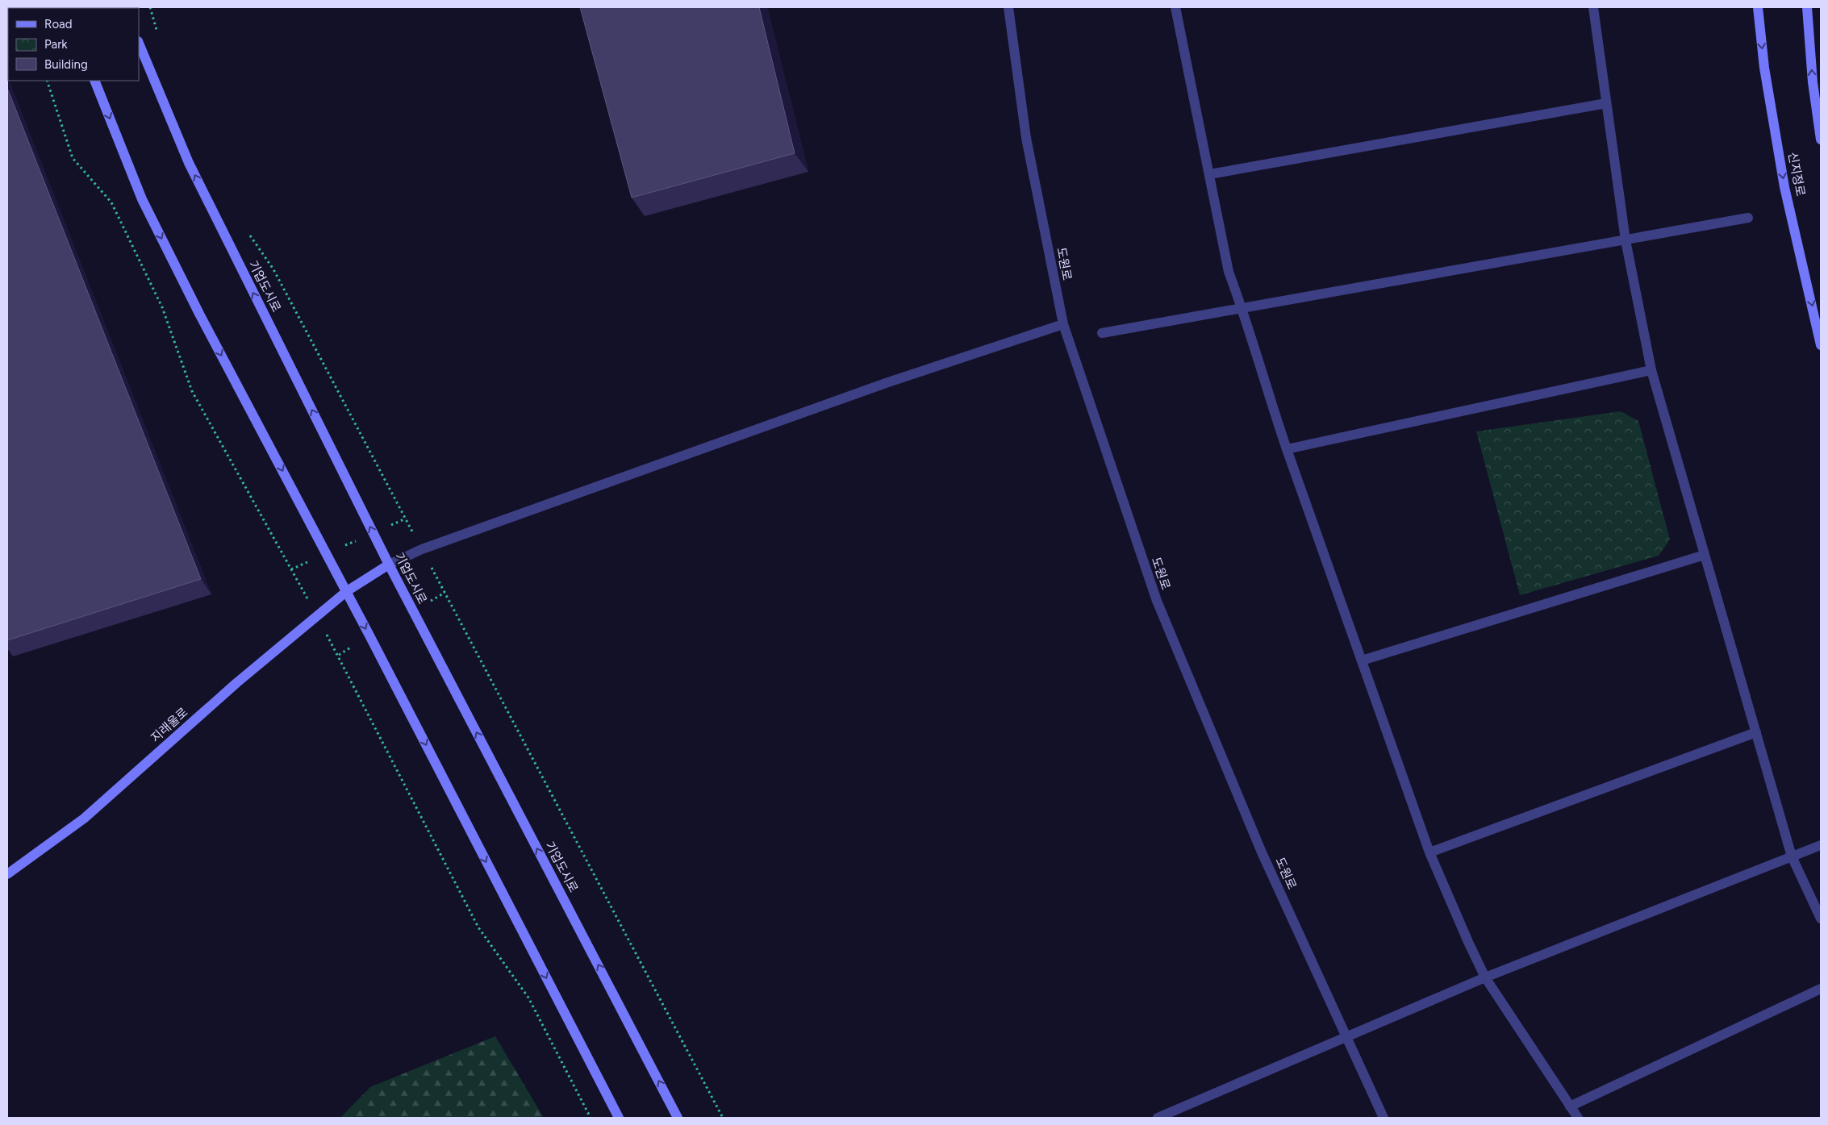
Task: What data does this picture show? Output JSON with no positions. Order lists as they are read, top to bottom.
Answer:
{
  "streets": {
    "street": [
      "신지정로",
      "도원로",
      "기업도시로",
      "지래울로"
    ]
  },
  "crossings": [
    ["기업도시로", "지래울로"]
  ],
  "legend": ["Road", "Park", "Building"]
}
